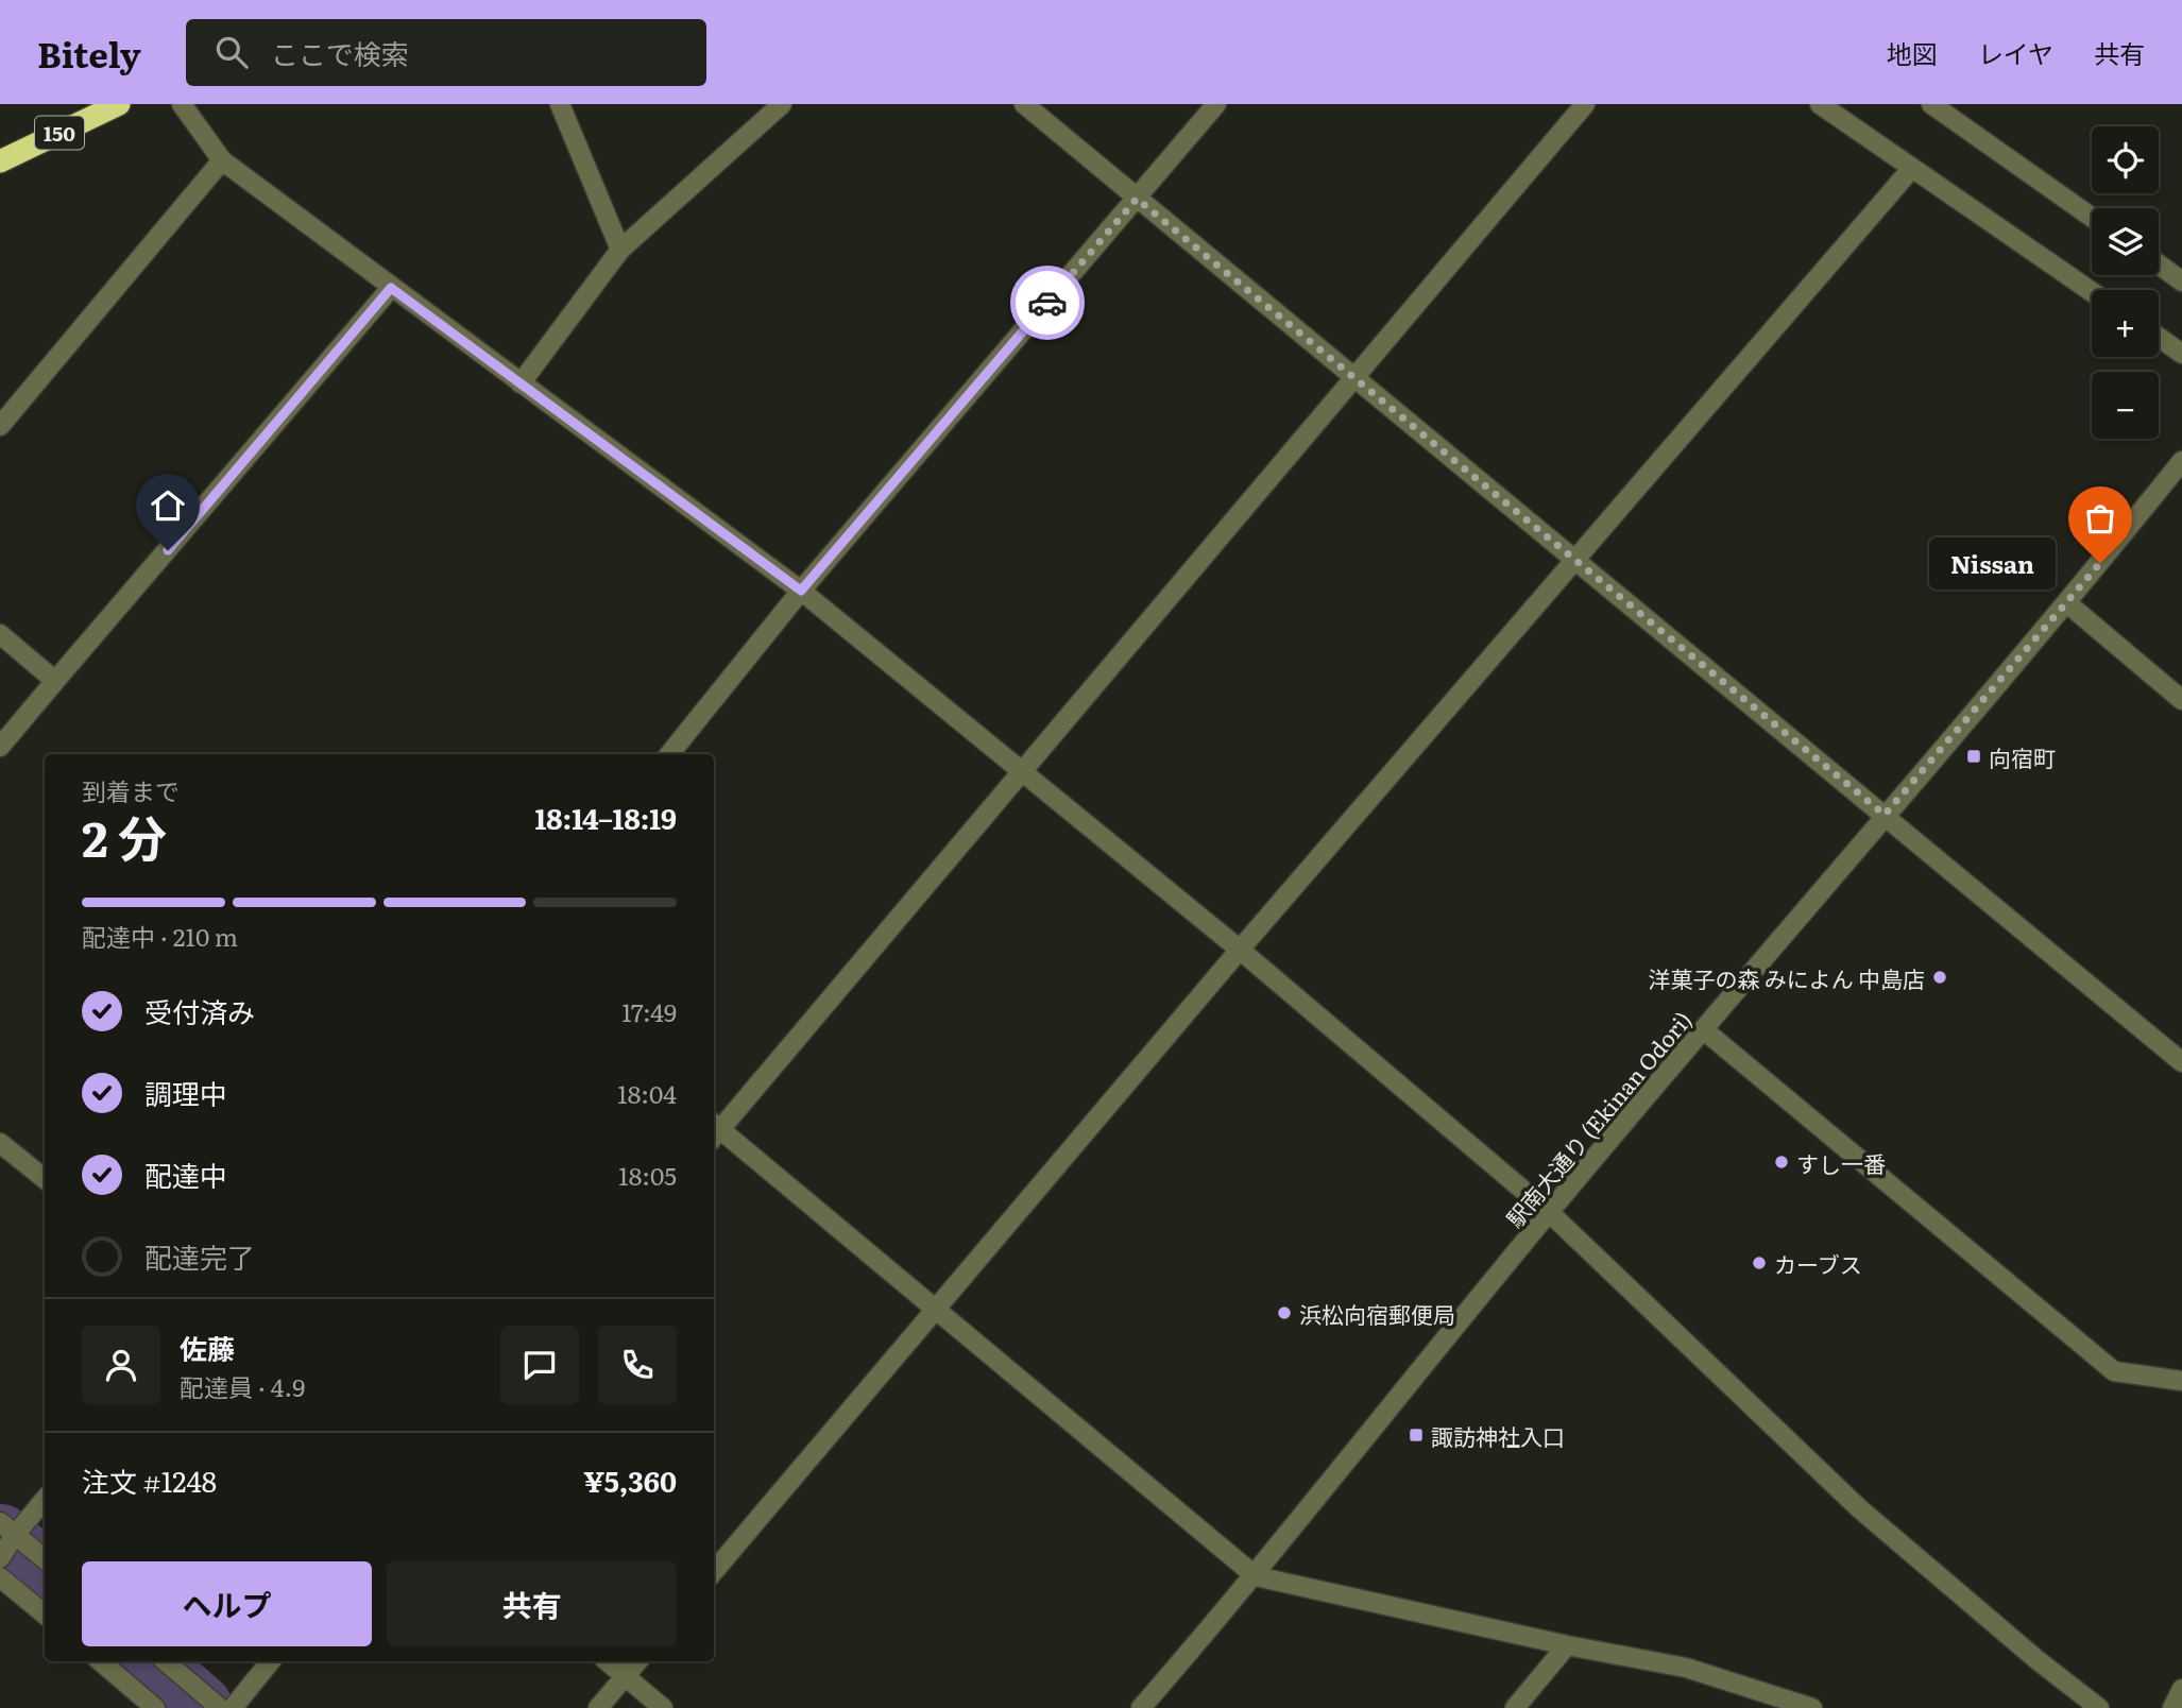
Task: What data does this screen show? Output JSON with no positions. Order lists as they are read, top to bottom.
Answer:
{
  "streets": {
    "highway": ["150"],
    "street": ["駅南大通り (Ekinan Odori)"]
  },
  "places": {
    "other": [
      "Nissan",
      "洋菓子の森 みによん 中島店",
      "すし一番",
      "カーブス",
      "浜松向宿郵便局"
    ],
    "transit": ["向宿町", "諏訪神社入口"]
  },
  "page": {
    "header": "Bitely",
    "search": "ここで検索",
    "nav": ["地図", "レイヤ", "共有"],
    "map_buttons": ["+", "−"],
    "bubble": "Nissan",
    "heading": ["2 分", "到着まで", "18:14–18:19"],
    "panel": [
      "佐藤",
      "配達員 · 4.9",
      "注文 #1248",
      "¥5,360"
    ],
    "bar": "配達中 · 210 m",
    "list": [
      ["受付済み", "17:49"],
      ["調理中", "18:04"],
      ["配達中", "18:05"],
      "配達完了"
    ],
    "buttons": ["ヘルプ", "共有"]
  }
}
